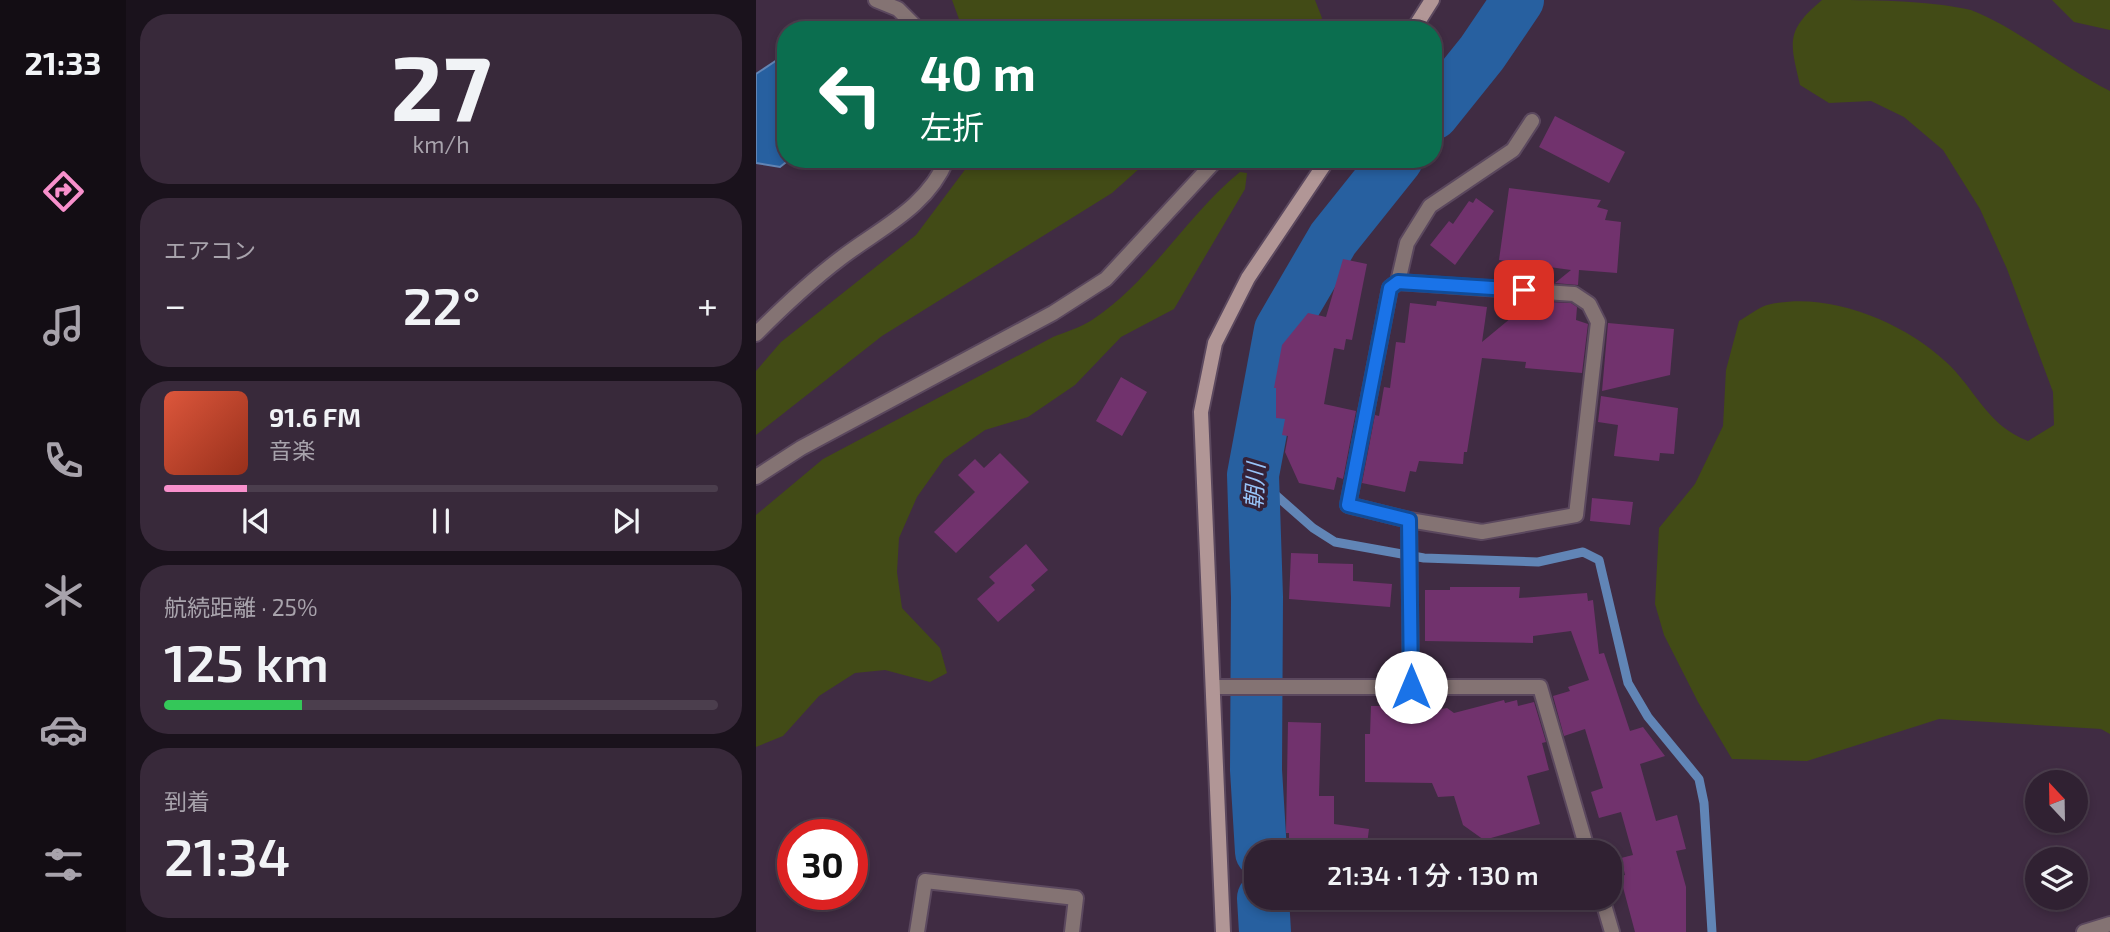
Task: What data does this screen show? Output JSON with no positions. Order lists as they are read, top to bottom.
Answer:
{
  "water": ["朝川"],
  "north": "top",
  "page": {
    "tabs": "21:33",
    "tile": [
      ["27", "km/h"],
      "エアコン",
      ["航続距離 · 25%", "125 km"],
      ["到着", "21:34"]
    ],
    "turn": ["40 m", "左折"],
    "heat": ["−", "22°", "+"],
    "song": ["91.6 FM", "音楽"],
    "limit": "30",
    "trip": "21:34 · 1 分 · 130 m"
  }
}
